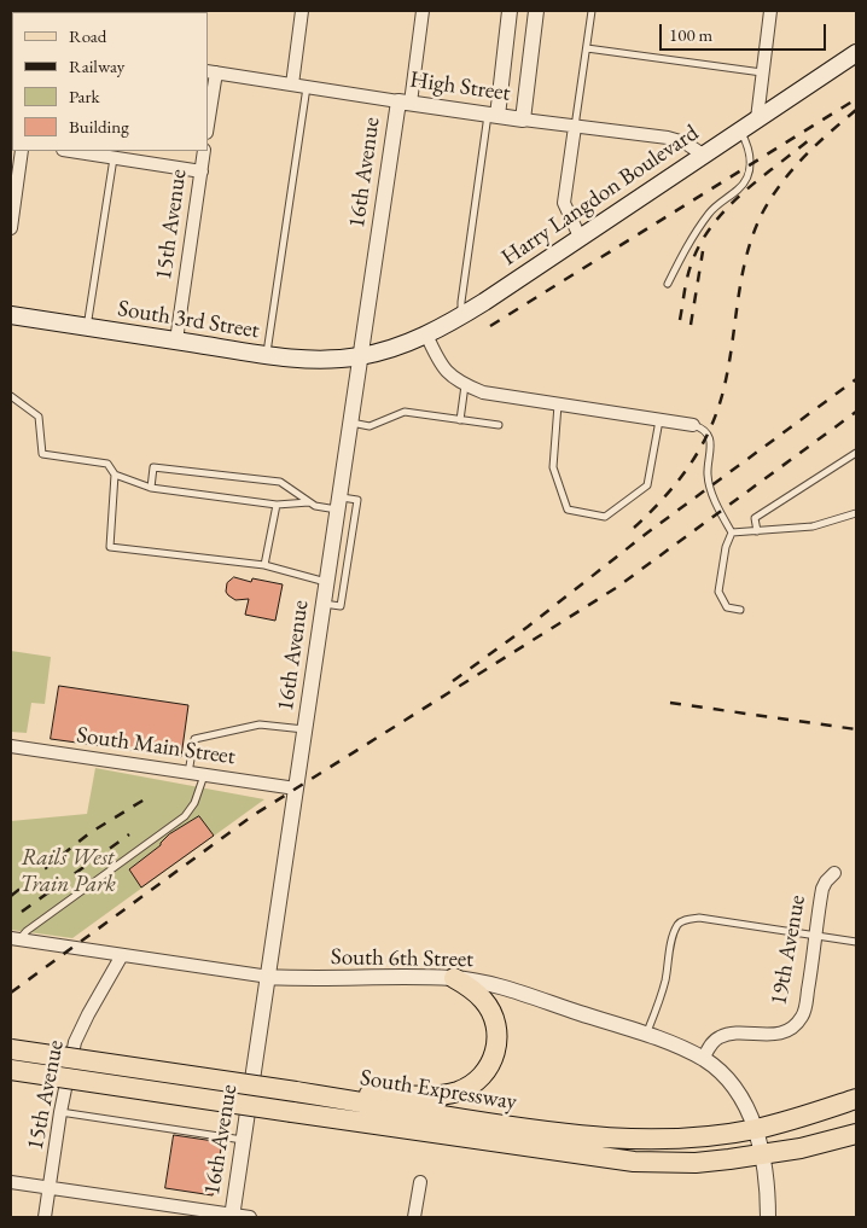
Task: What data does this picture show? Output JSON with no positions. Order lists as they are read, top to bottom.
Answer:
{
  "streets": {
    "main road": ["Harry Langdon Boulevard", "South 3rd Street", "South Expressway"],
    "street": [
      "High Street",
      "16th Avenue",
      "15th Avenue",
      "South Main Street",
      "19th Avenue",
      "South 6th Street"
    ]
  },
  "crossings": [
    ["High Street", "16th Avenue"],
    ["High Street", "Harry Langdon Boulevard"],
    ["16th Avenue", "Harry Langdon Boulevard"],
    ["16th Avenue", "South 3rd Street"],
    ["16th Avenue", "South Main Street"],
    ["16th Avenue", "South 6th Street"],
    ["Harry Langdon Boulevard", "South 3rd Street"],
    ["15th Avenue", "South 3rd Street"],
    ["15th Avenue", "South 6th Street"],
    ["19th Avenue", "South 6th Street"],
    ["South 6th Street", "South Expressway"]
  ],
  "parks": ["Rails West Train Park"],
  "legend": [
    "Road",
    "Railway",
    "Park",
    "Building"
  ],
  "scale_bar": "100 m"
}
